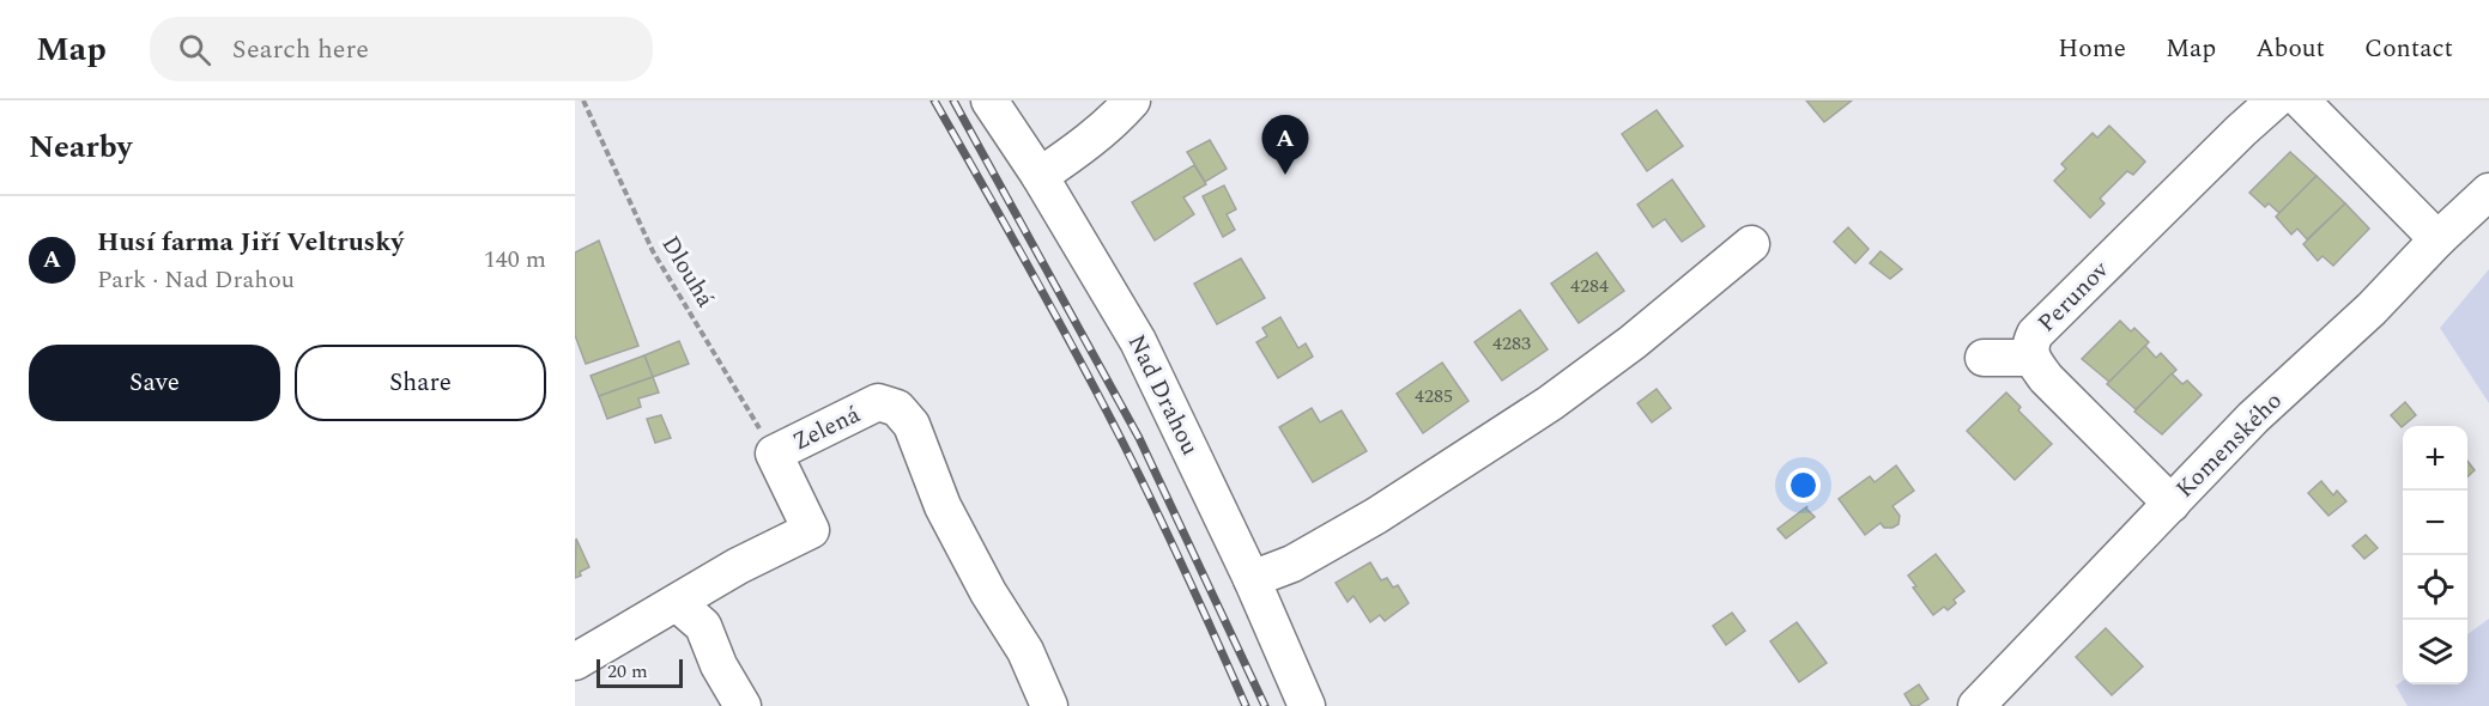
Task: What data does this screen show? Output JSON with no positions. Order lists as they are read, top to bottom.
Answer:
{
  "streets": {
    "street": [
      "Perunov",
      "Nad Drahou",
      "Zelená",
      "Komenského"
    ],
    "path": ["Dlouhá"]
  },
  "crossings": [
    ["Dlouhá", "Zelená"],
    ["Perunov", "Komenského"]
  ],
  "house_numbers": ["4284", "4283", "4285"],
  "scale_bar": "20 m",
  "page": {
    "header": "Map",
    "search": "Search here",
    "nav": [
      "Home",
      "Map",
      "About",
      "Contact"
    ],
    "heading": "Nearby",
    "pins": "A",
    "list": [
      {
        "mark": "A",
        "name": "Husí farma Jiří Veltruský",
        "note": "Park · Nad Drahou",
        "value": "140 m"
      }
    ],
    "buttons": ["Save", "Share"],
    "map_buttons": ["+", "−"],
    "scale": "20 m"
  }
}
